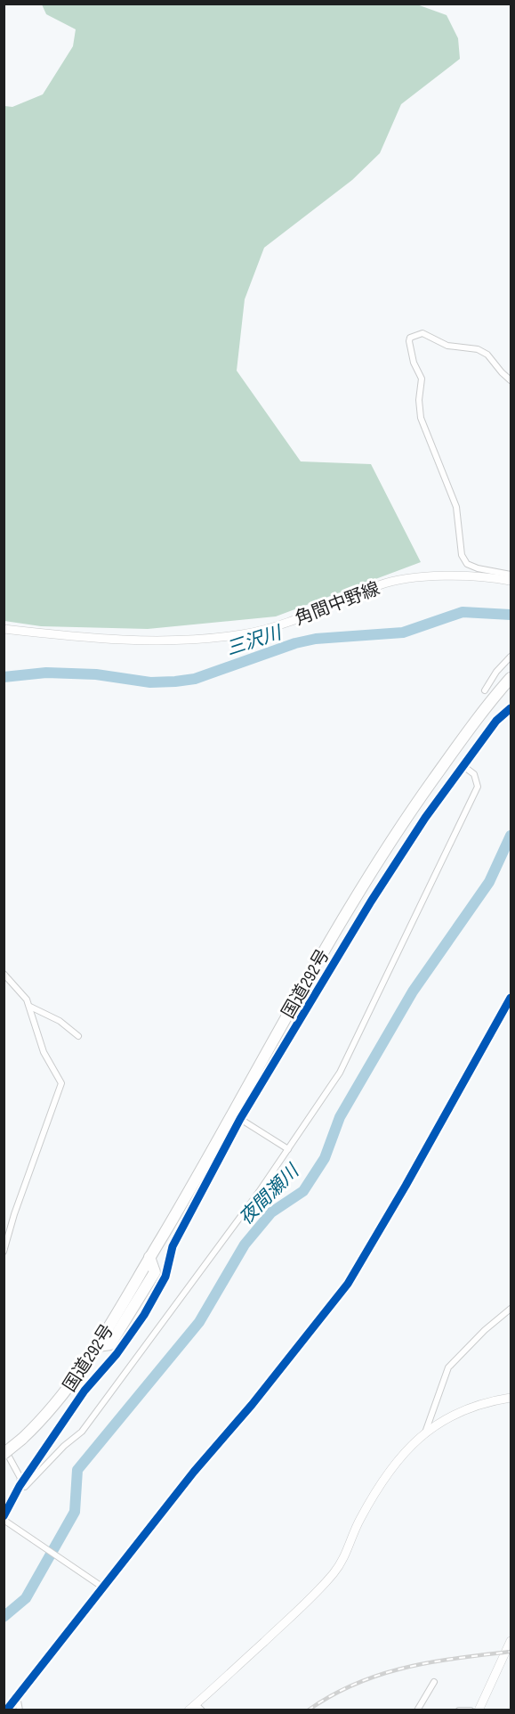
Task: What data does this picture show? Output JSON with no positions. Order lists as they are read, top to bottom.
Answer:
{
  "streets": {
    "highway": ["国道292号"],
    "street": ["角間中野線"]
  },
  "water": ["三沢川", "夜間瀬川"]
}
